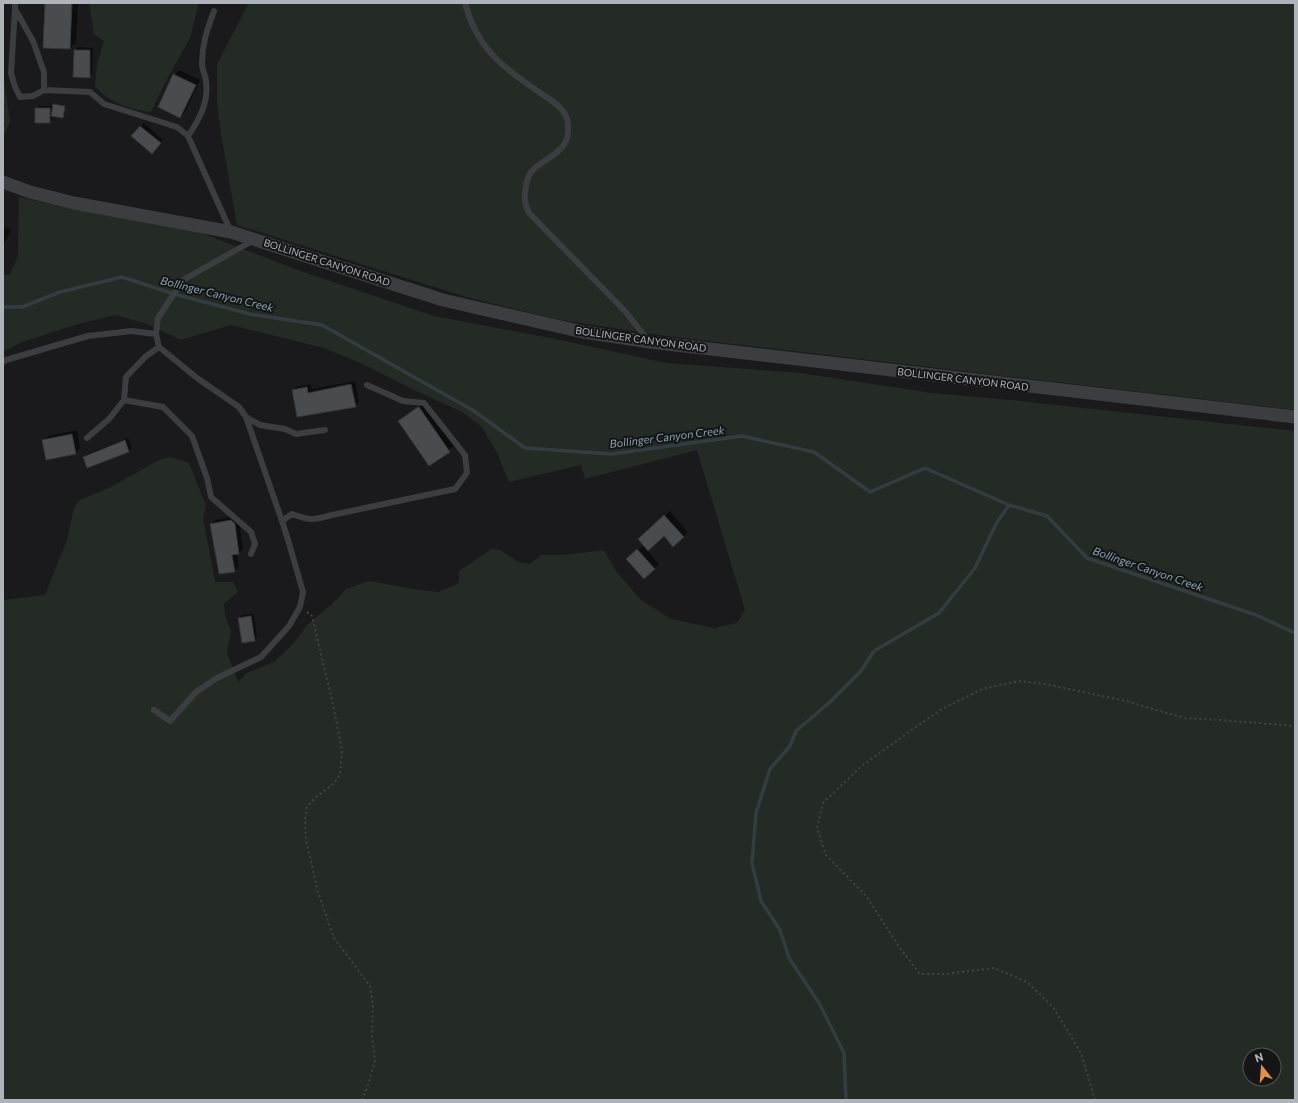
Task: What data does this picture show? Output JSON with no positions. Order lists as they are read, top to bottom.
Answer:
{
  "streets": {
    "street": ["BOLLINGER CANYON ROAD"]
  },
  "water": ["Bollinger Canyon Creek"],
  "north": "top"
}
